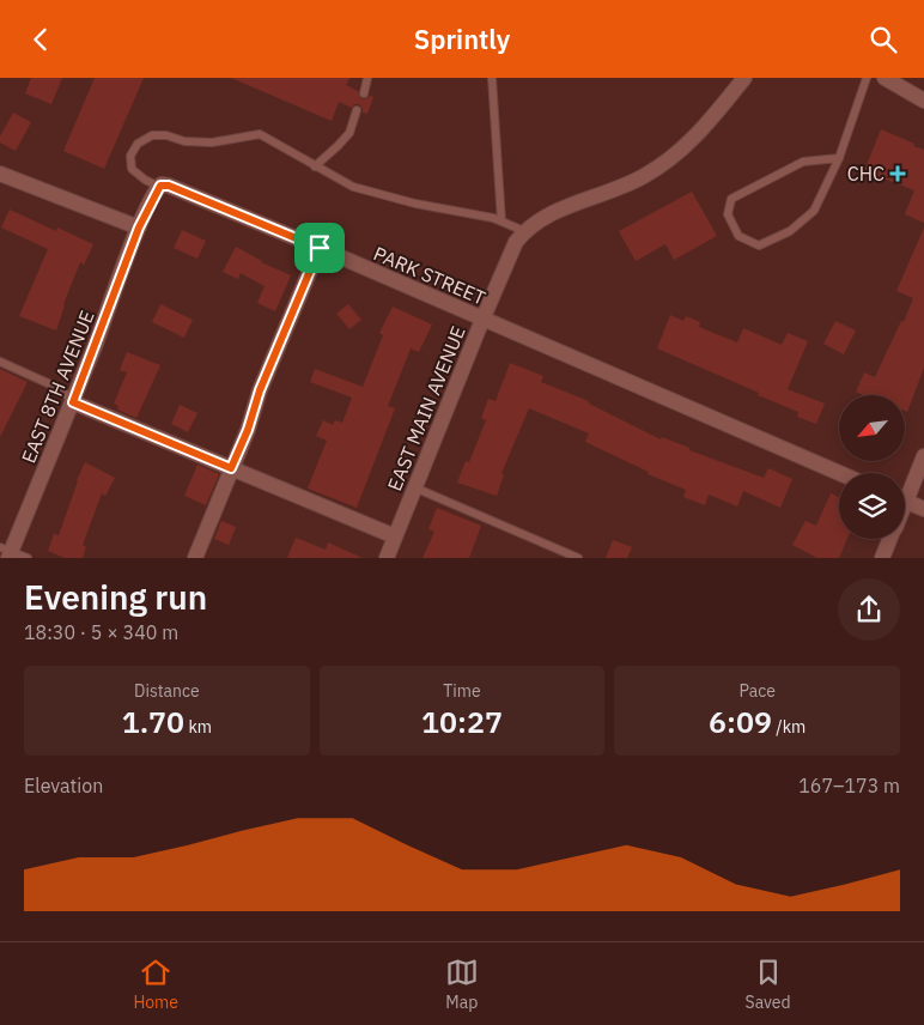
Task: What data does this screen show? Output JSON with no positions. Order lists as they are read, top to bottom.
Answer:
{
  "streets": {
    "street": ["PARK STREET", "EAST 8TH AVENUE", "EAST MAIN AVENUE"]
  },
  "crossings": [
    ["PARK STREET", "EAST MAIN AVENUE"]
  ],
  "places": {
    "health": ["CHC"]
  },
  "north": "bottom left",
  "page": {
    "header": "Sprintly",
    "heading": ["Evening run", "18:30 · 5 × 340 m"],
    "stats": [
      ["Distance", "1.70 km"],
      ["Time", "10:27"],
      ["Pace", "6:09 /km"]
    ],
    "chart": ["Elevation", "167–173 m"],
    "tabs": ["Home", "Map", "Saved"]
  }
}
